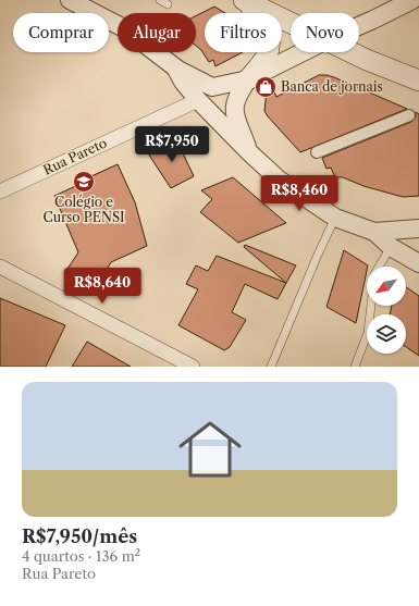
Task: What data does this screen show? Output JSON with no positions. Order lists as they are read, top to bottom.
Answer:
{
  "streets": {
    "street": ["Rua Pareto"]
  },
  "places": {
    "shop": ["Banca de jornais"],
    "school or university": ["Colégio e Curso PENSI"]
  },
  "north": "bottom left",
  "page": {
    "chip": [
      "Comprar",
      "Alugar",
      "Filtros",
      "Novo"
    ],
    "price": ["R$7,950", "R$8,460", "R$8,640"],
    "list": [
      {
        "name": "R$7,950/mês",
        "note": "4 quartos · 136 m² · Rua Pareto"
      }
    ]
  }
}
